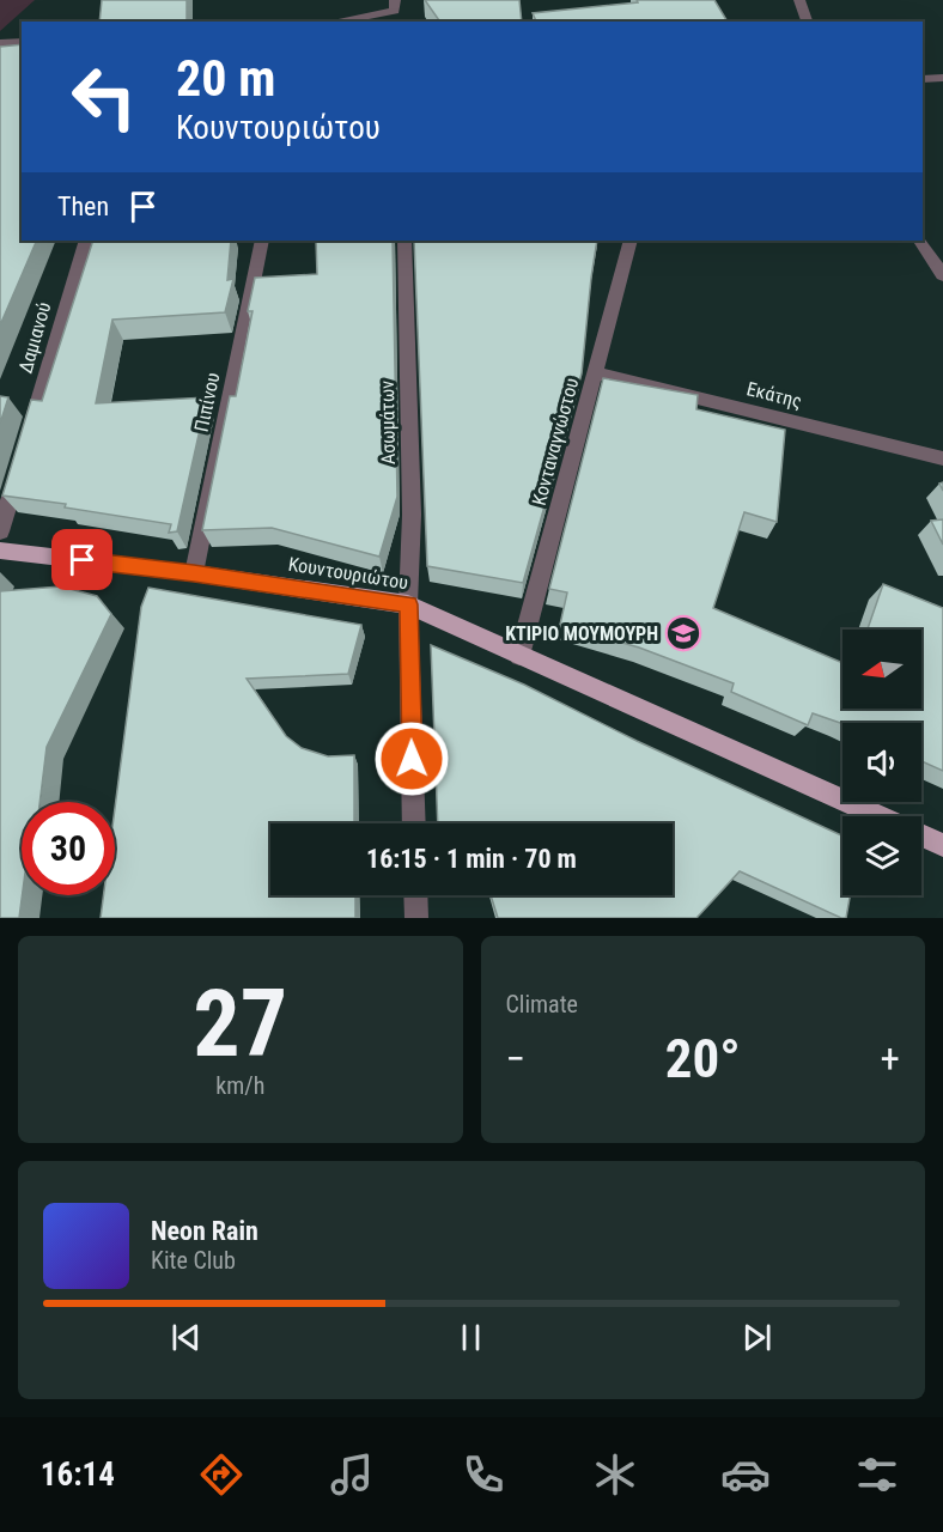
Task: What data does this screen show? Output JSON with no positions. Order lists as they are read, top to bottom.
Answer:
{
  "streets": {
    "main road": ["Κουντουριώτου"],
    "street": [
      "Δαμιανού",
      "Εκάτης",
      "Πιπίνου",
      "Ασωμάτων",
      "Κονταναγνώστου"
    ]
  },
  "crossings": [
    ["Εκάτης", "Κονταναγνώστου"],
    ["Πιπίνου", "Κουντουριώτου"],
    ["Ασωμάτων", "Κουντουριώτου"],
    ["Κονταναγνώστου", "Κουντουριώτου"]
  ],
  "places": {
    "school or university": ["ΚΤΙΡΙΟ ΜΟΥΜΟΥΡΗ"]
  },
  "north": "left",
  "page": {
    "turn": ["20 m", "Κουντουριώτου"],
    "then": "Then",
    "limit": "30",
    "trip": "16:15 · 1 min · 70 m",
    "tile": [
      ["27", "km/h"],
      "Climate"
    ],
    "heat": ["−", "20°", "+"],
    "song": ["Neon Rain", "Kite Club"],
    "tabs": "16:14"
  }
}
